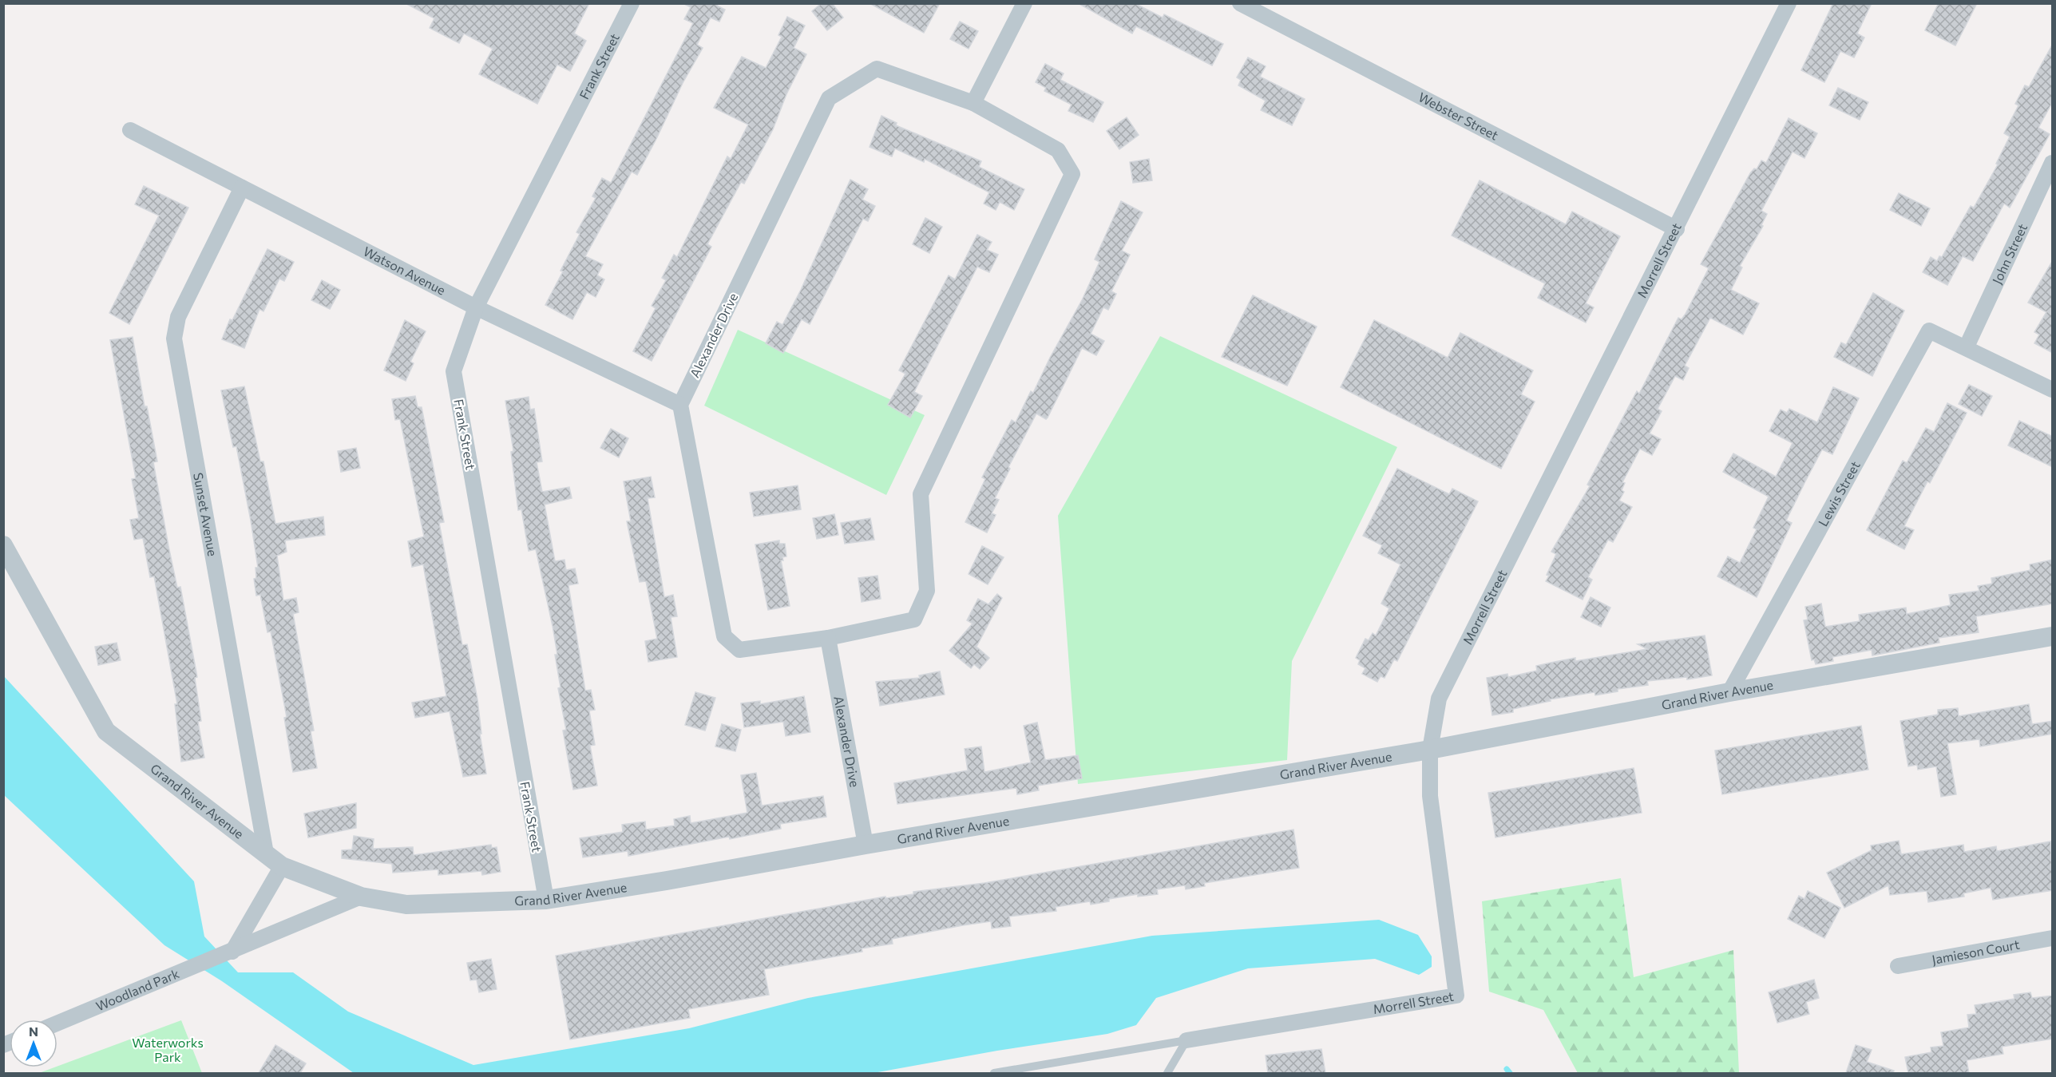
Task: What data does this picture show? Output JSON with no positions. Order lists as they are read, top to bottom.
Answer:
{
  "streets": {
    "street": [
      "Frank Street",
      "Webster Street",
      "John Street",
      "Morrell Street",
      "Watson Avenue",
      "Alexander Drive",
      "Lewis Street",
      "Sunset Avenue",
      "Grand River Avenue",
      "Jamieson Court",
      "Woodland Park"
    ]
  },
  "crossings": [
    ["Frank Street", "Watson Avenue"],
    ["Frank Street", "Grand River Avenue"],
    ["Webster Street", "Morrell Street"],
    ["John Street", "Lewis Street"],
    ["Morrell Street", "Grand River Avenue"],
    ["Watson Avenue", "Alexander Drive"],
    ["Watson Avenue", "Sunset Avenue"],
    ["Alexander Drive", "Grand River Avenue"],
    ["Lewis Street", "Grand River Avenue"],
    ["Sunset Avenue", "Grand River Avenue"],
    ["Grand River Avenue", "Woodland Park"]
  ],
  "parks": ["Waterworks Park"],
  "north": "top"
}
